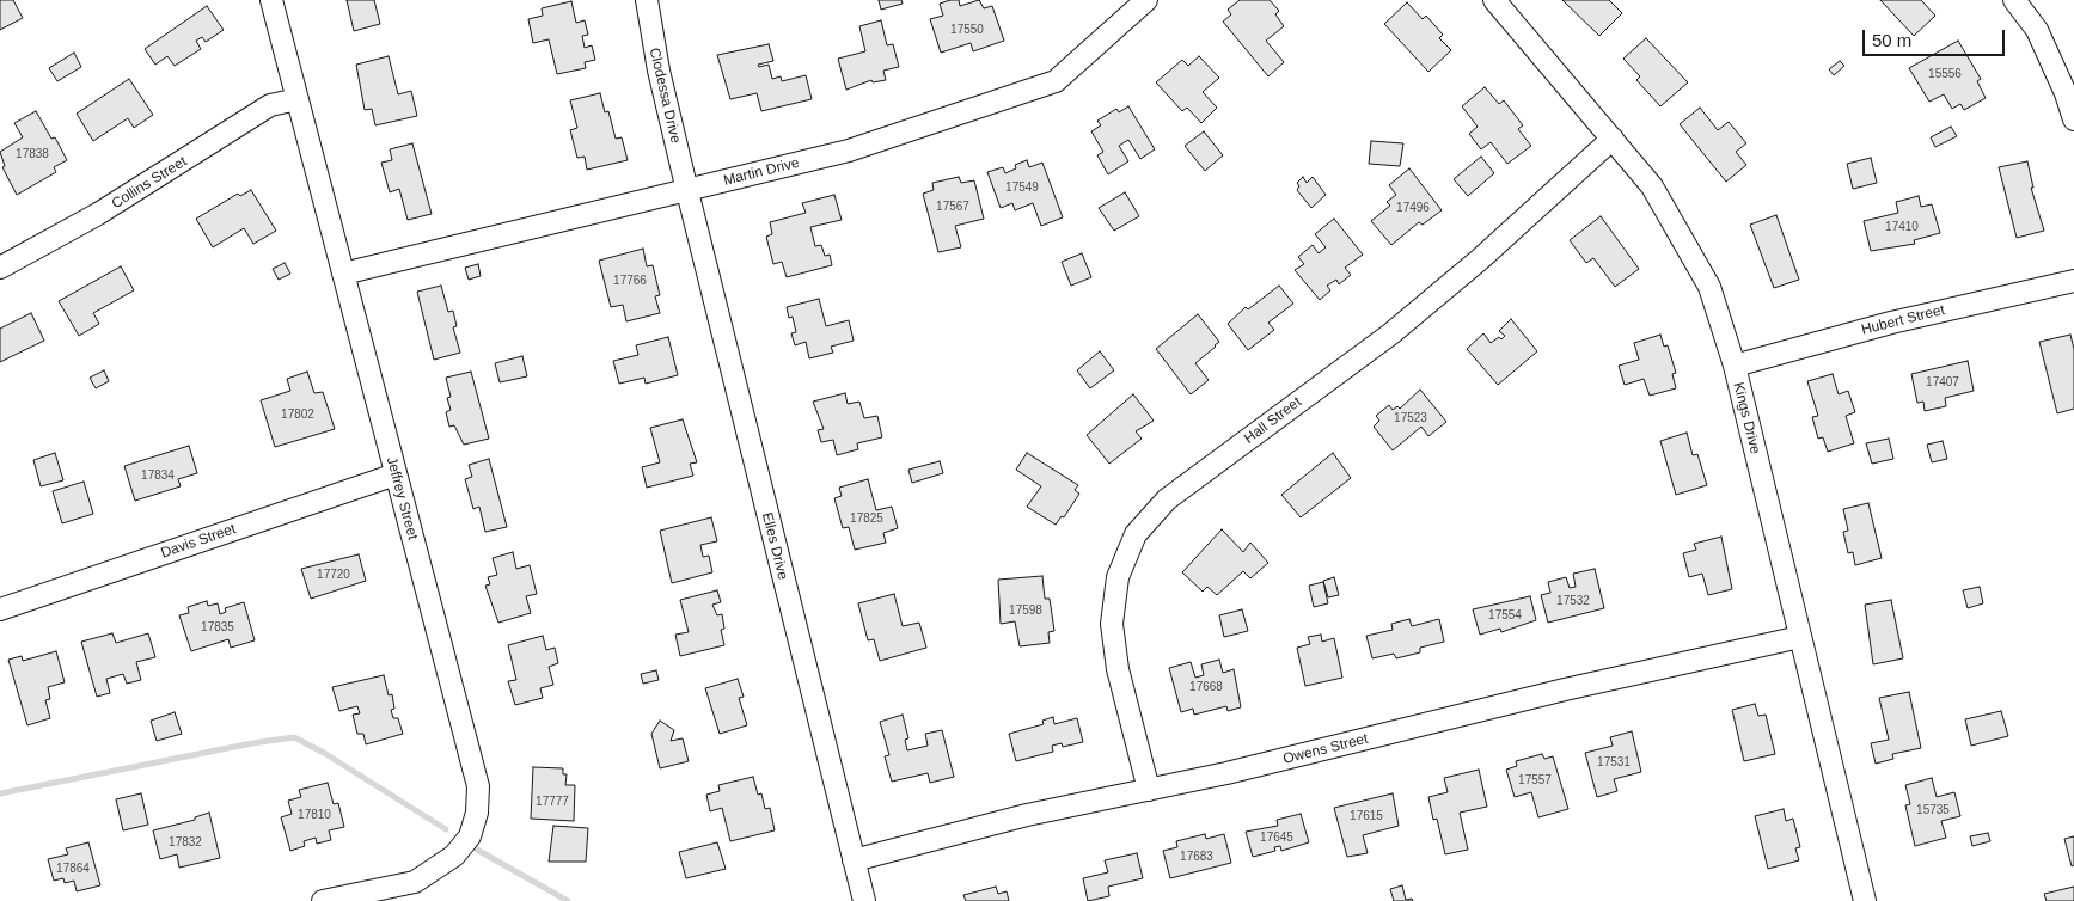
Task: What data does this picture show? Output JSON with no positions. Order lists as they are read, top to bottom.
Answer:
{
  "streets": {
    "street": [
      "Clodessa Drive",
      "Martin Drive",
      "Collins Street",
      "Hubert Street",
      "Kings Drive",
      "Hall Street",
      "Jeffrey Street",
      "Davis Street",
      "Elles Drive",
      "Owens Street"
    ]
  },
  "crossings": [
    ["Clodessa Drive", "Martin Drive"],
    ["Clodessa Drive", "Elles Drive"],
    ["Martin Drive", "Jeffrey Street"],
    ["Martin Drive", "Elles Drive"],
    ["Collins Street", "Jeffrey Street"],
    ["Hubert Street", "Kings Drive"],
    ["Kings Drive", "Hall Street"],
    ["Kings Drive", "Owens Street"],
    ["Hall Street", "Owens Street"],
    ["Jeffrey Street", "Davis Street"],
    ["Elles Drive", "Owens Street"]
  ],
  "house_numbers": [
    "17550",
    "15556",
    "17838",
    "17549",
    "17567",
    "17496",
    "17410",
    "17766",
    "17407",
    "17802",
    "17523",
    "17834",
    "17825",
    "17720",
    "17532",
    "17598",
    "17554",
    "17835",
    "17668",
    "17531",
    "17557",
    "17777",
    "15735",
    "17810",
    "17615",
    "17645",
    "17832",
    "17683",
    "17864"
  ],
  "scale_bar": "50 m"
}
